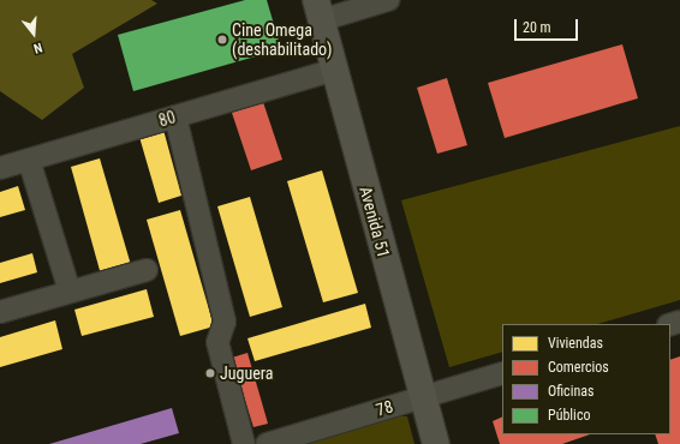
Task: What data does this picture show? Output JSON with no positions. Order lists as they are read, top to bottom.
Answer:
{
  "streets": {
    "main road": ["Avenida 51"],
    "street": ["80", "78"]
  },
  "crossings": [
    ["80", "Avenida 51"],
    ["Avenida 51", "78"]
  ],
  "places": ["Cine Omega (deshabilitado)", "Juguera"],
  "legend": [
    "Viviendas",
    "Comercios",
    "Oficinas",
    "Público"
  ],
  "scale_bar": "20 m",
  "north": "bottom"
}
